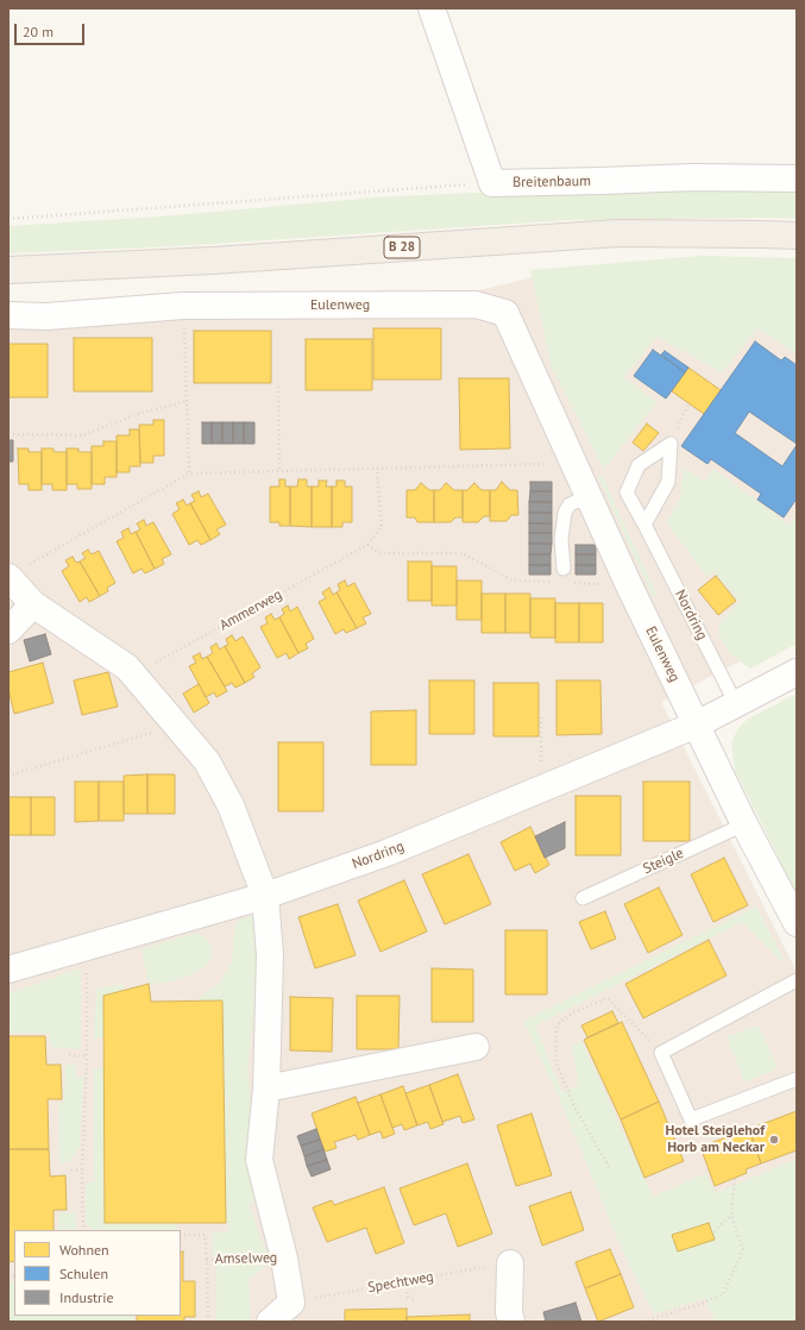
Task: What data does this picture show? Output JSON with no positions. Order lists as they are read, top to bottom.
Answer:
{
  "streets": {
    "main road": ["B 28"],
    "street": ["Breitenbaum", "Eulenweg", "Nordring"],
    "lane": ["Steigle"],
    "path": ["Ammerweg", "Amselweg", "Spechtweg"]
  },
  "crossings": [
    ["Eulenweg", "Nordring"]
  ],
  "places": ["Hotel Steiglehof Horb am Neckar"],
  "legend": ["Wohnen", "Schulen", "Industrie"],
  "scale_bar": "20 m"
}
